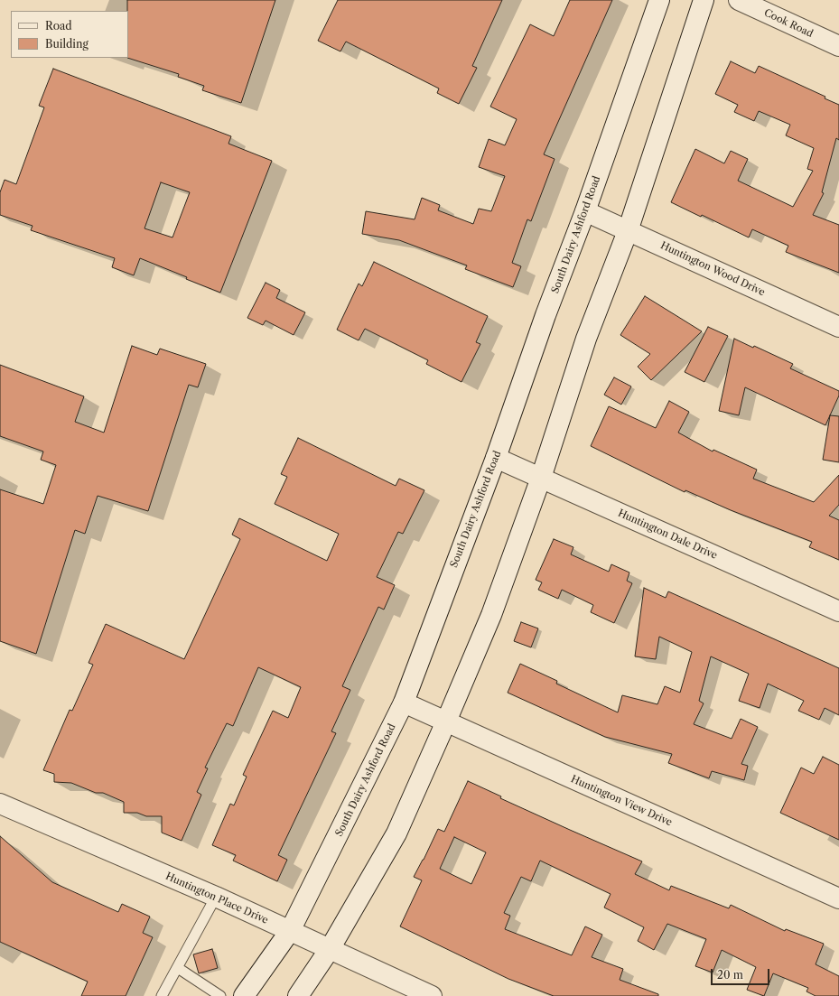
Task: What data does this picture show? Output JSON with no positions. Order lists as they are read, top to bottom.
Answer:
{
  "streets": {
    "main road": [
      "Cook Road",
      "South Dairy Ashford Road",
      "Huntington Wood Drive",
      "Huntington Dale Drive",
      "Huntington View Drive",
      "Huntington Place Drive"
    ]
  },
  "crossings": [
    ["South Dairy Ashford Road", "Huntington Wood Drive"],
    ["South Dairy Ashford Road", "Huntington Dale Drive"],
    ["South Dairy Ashford Road", "Huntington View Drive"],
    ["South Dairy Ashford Road", "Huntington Place Drive"]
  ],
  "legend": ["Road", "Building"],
  "scale_bar": "20 m"
}
